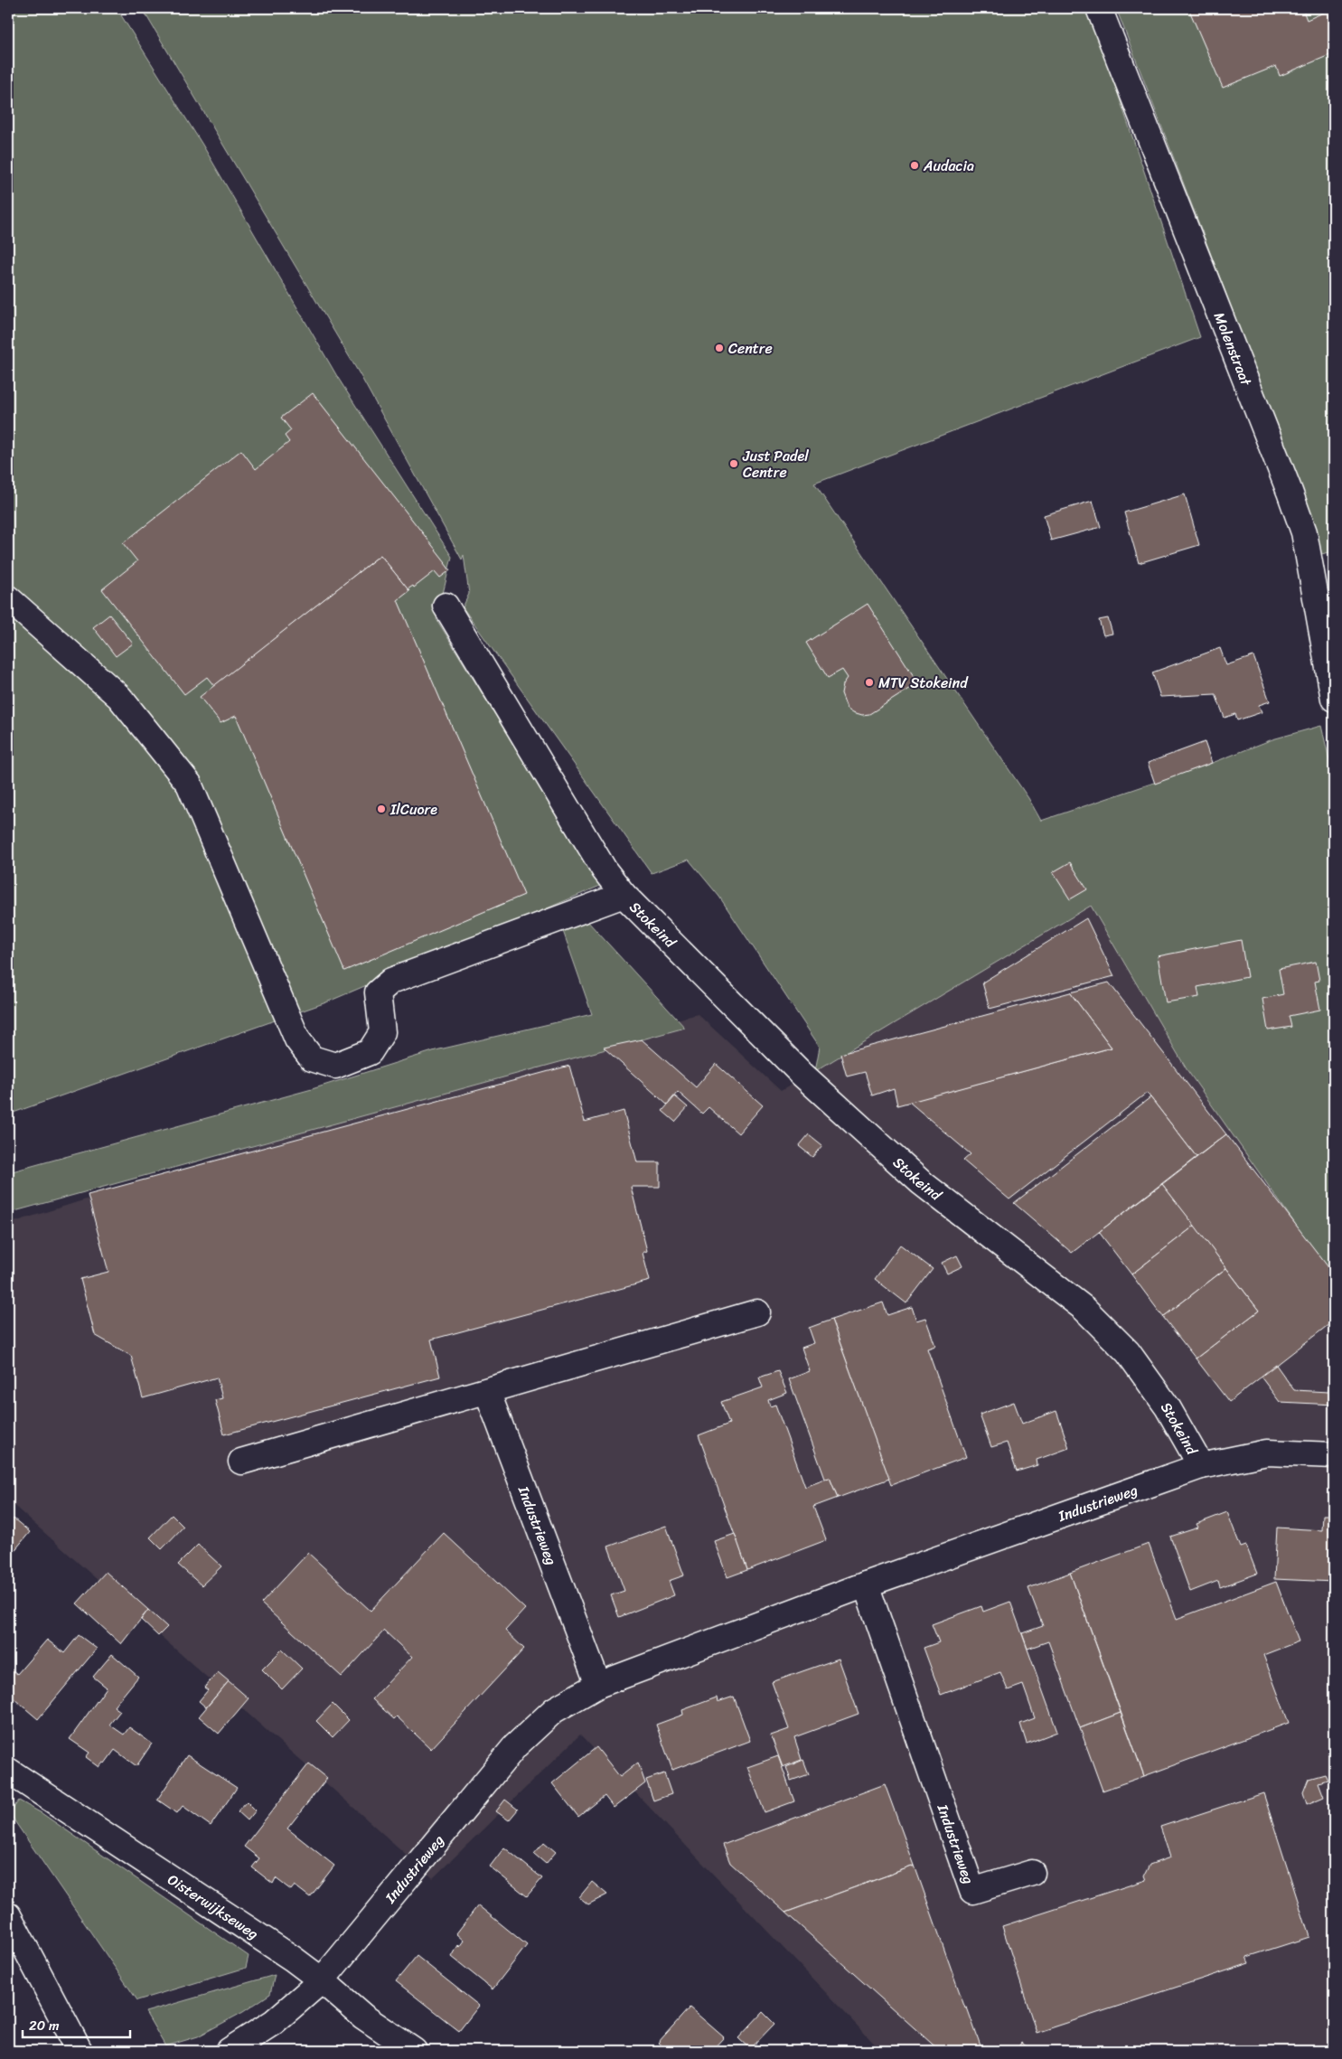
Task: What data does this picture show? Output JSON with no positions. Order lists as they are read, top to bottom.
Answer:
{
  "streets": {
    "street": [
      "Molenstraat",
      "Stokeind",
      "Industrieweg",
      "Oisterwijkseweg"
    ]
  },
  "crossings": [
    ["Stokeind", "Industrieweg"],
    ["Industrieweg", "Oisterwijkseweg"]
  ],
  "places": [
    "Audacia",
    "Centre",
    "Just Padel Centre",
    "MTV Stokeind",
    "IlCuore"
  ],
  "scale_bar": "20 m"
}
